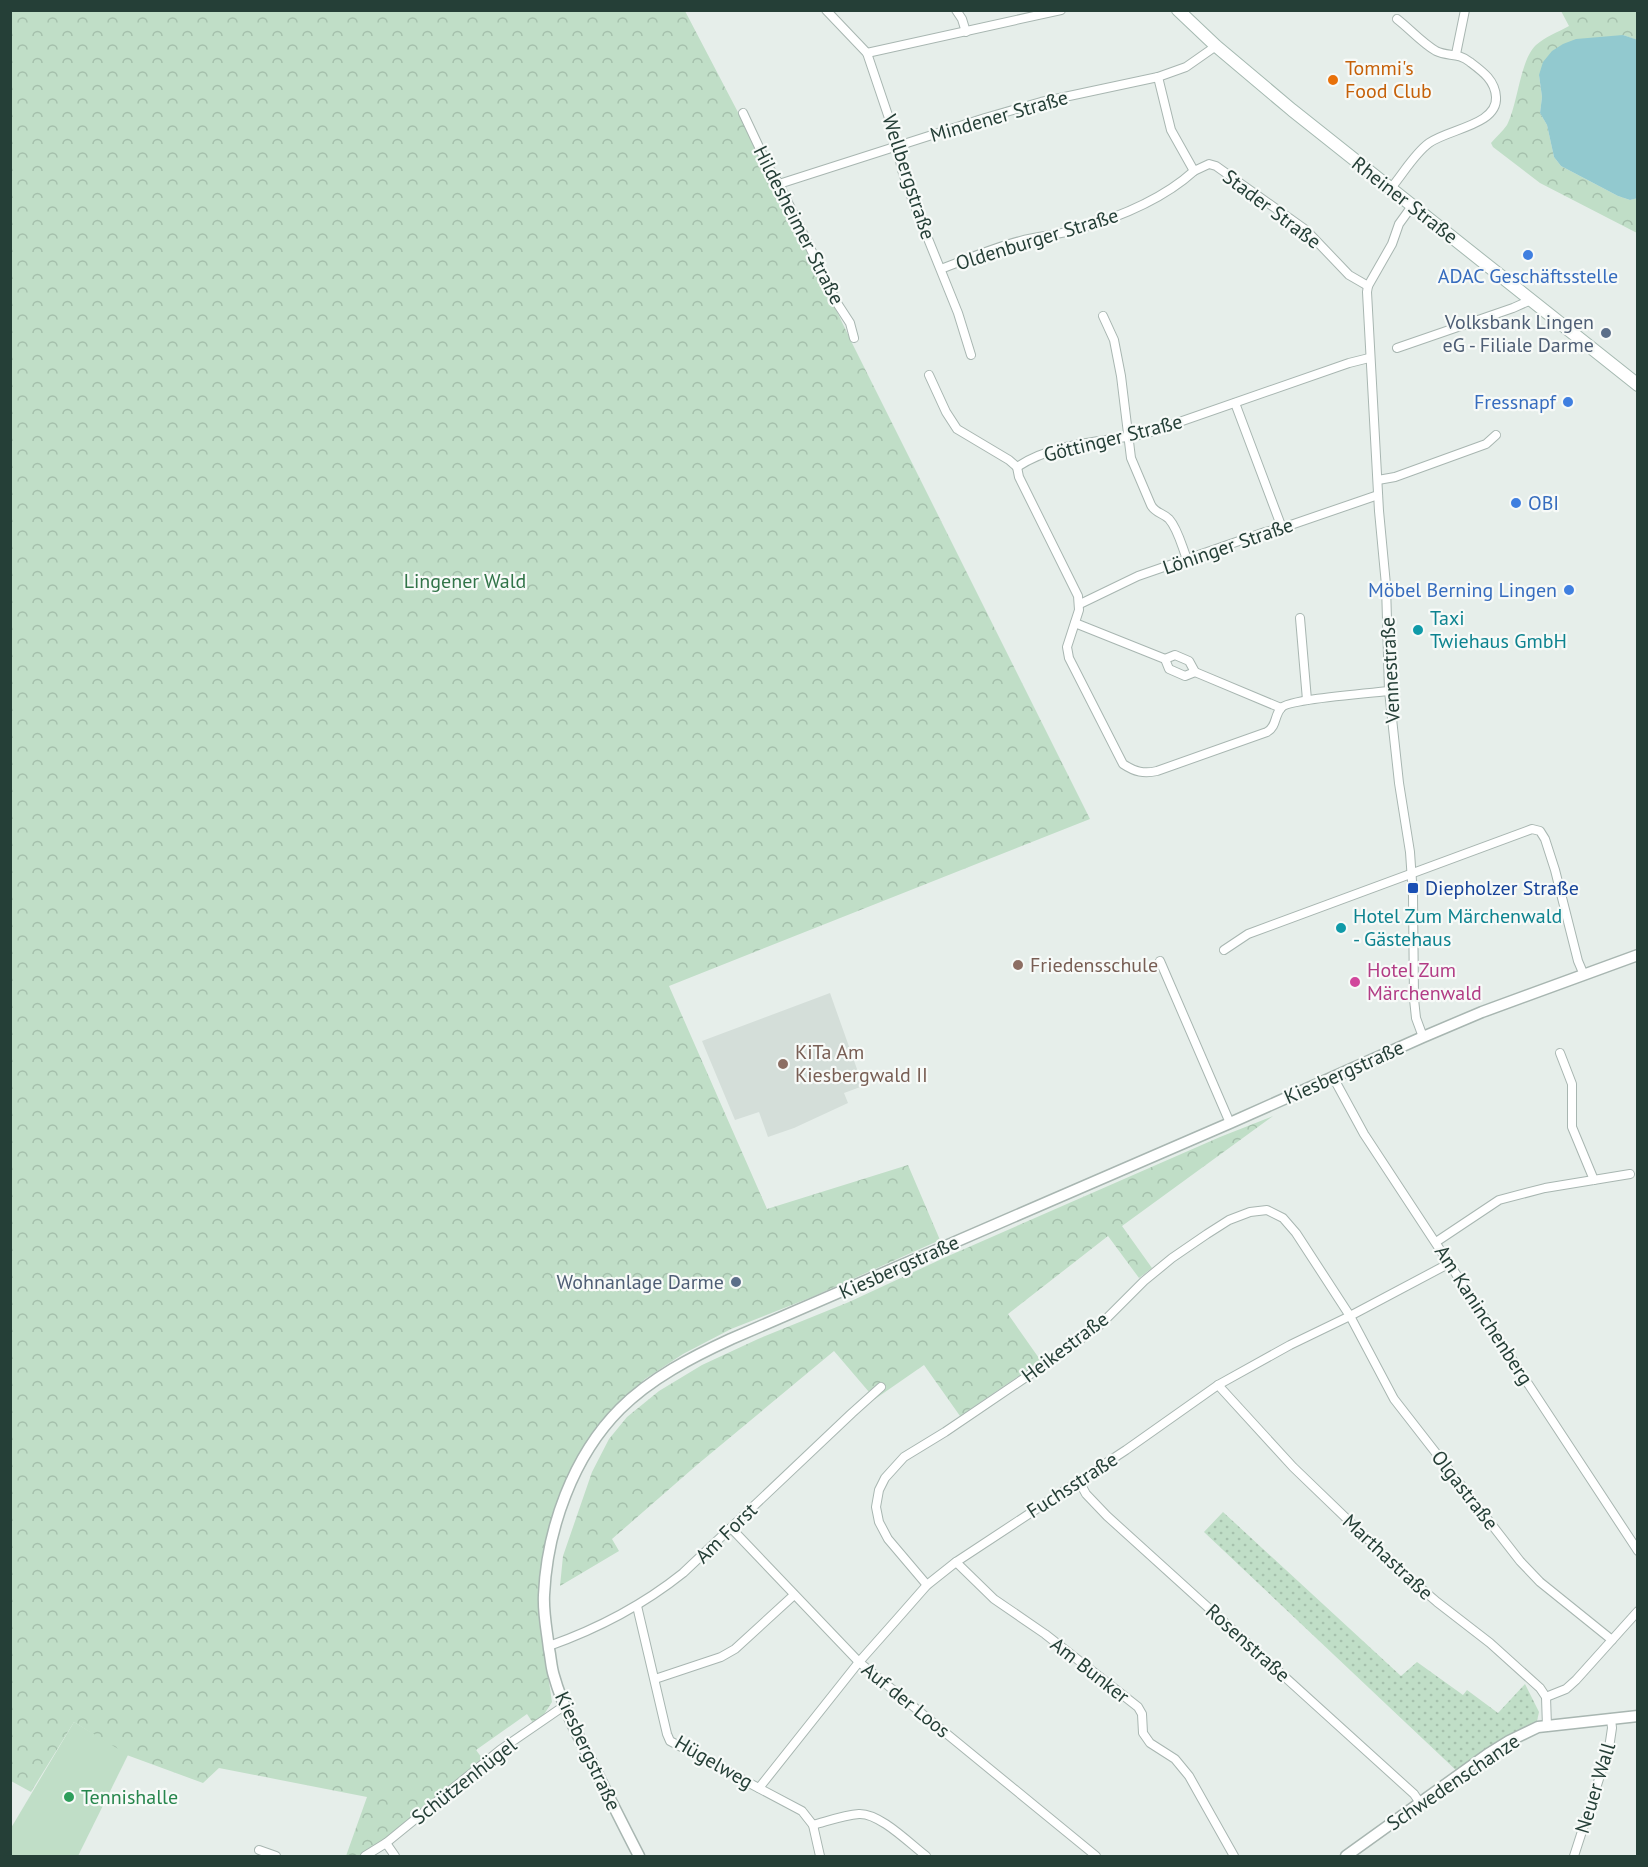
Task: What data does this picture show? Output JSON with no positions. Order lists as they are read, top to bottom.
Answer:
{
  "streets": {
    "main road": ["Rheiner Straße"],
    "street": [
      "Mindener Straße",
      "Wellbergstraße",
      "Stader Straße",
      "Hildesheimer Straße",
      "Oldenburger Straße",
      "Göttinger Straße",
      "Löninger Straße",
      "Vennestraße",
      "Kiesbergstraße",
      "Am Kaninchenberg",
      "Heikestraße",
      "Fuchsstraße",
      "Olgastraße",
      "Am Forst",
      "Marthastraße",
      "Rosenstraße",
      "Am Bunker",
      "Auf der Loos",
      "Hügelweg",
      "Schützenhügel",
      "Schwedenschanze",
      "Neuer Wall"
    ]
  },
  "crossings": [
    ["Mindener Straße", "Wellbergstraße"],
    ["Mindener Straße", "Rheiner Straße"],
    ["Mindener Straße", "Stader Straße"],
    ["Mindener Straße", "Hildesheimer Straße"],
    ["Wellbergstraße", "Oldenburger Straße"],
    ["Rheiner Straße", "Vennestraße"],
    ["Stader Straße", "Oldenburger Straße"],
    ["Stader Straße", "Vennestraße"],
    ["Göttinger Straße", "Vennestraße"],
    ["Löninger Straße", "Vennestraße"],
    ["Vennestraße", "Kiesbergstraße"],
    ["Kiesbergstraße", "Am Kaninchenberg"],
    ["Kiesbergstraße", "Am Forst"],
    ["Kiesbergstraße", "Schützenhügel"],
    ["Am Kaninchenberg", "Fuchsstraße"],
    ["Heikestraße", "Fuchsstraße"],
    ["Heikestraße", "Olgastraße"],
    ["Fuchsstraße", "Olgastraße"],
    ["Fuchsstraße", "Marthastraße"],
    ["Fuchsstraße", "Rosenstraße"],
    ["Fuchsstraße", "Am Bunker"],
    ["Fuchsstraße", "Auf der Loos"],
    ["Fuchsstraße", "Hügelweg"],
    ["Am Forst", "Auf der Loos"],
    ["Am Forst", "Hügelweg"],
    ["Rosenstraße", "Schwedenschanze"],
    ["Schwedenschanze", "Neuer Wall"]
  ],
  "parks": ["Lingener Wald"],
  "places": {
    "other": [
      "Tommi's Food Club",
      "ADAC Geschäftsstelle",
      "Volksbank Lingen eG - Filiale Darme",
      "Fressnapf",
      "OBI",
      "Möbel Berning Lingen",
      "Taxi Twiehaus GmbH",
      "Hotel Zum Märchenwald - Gästehaus",
      "Friedensschule",
      "Hotel Zum Märchenwald",
      "KiTa Am Kiesbergwald II",
      "Wohnanlage Darme",
      "Tennishalle"
    ],
    "transit": ["Diepholzer Straße"]
  }
}
